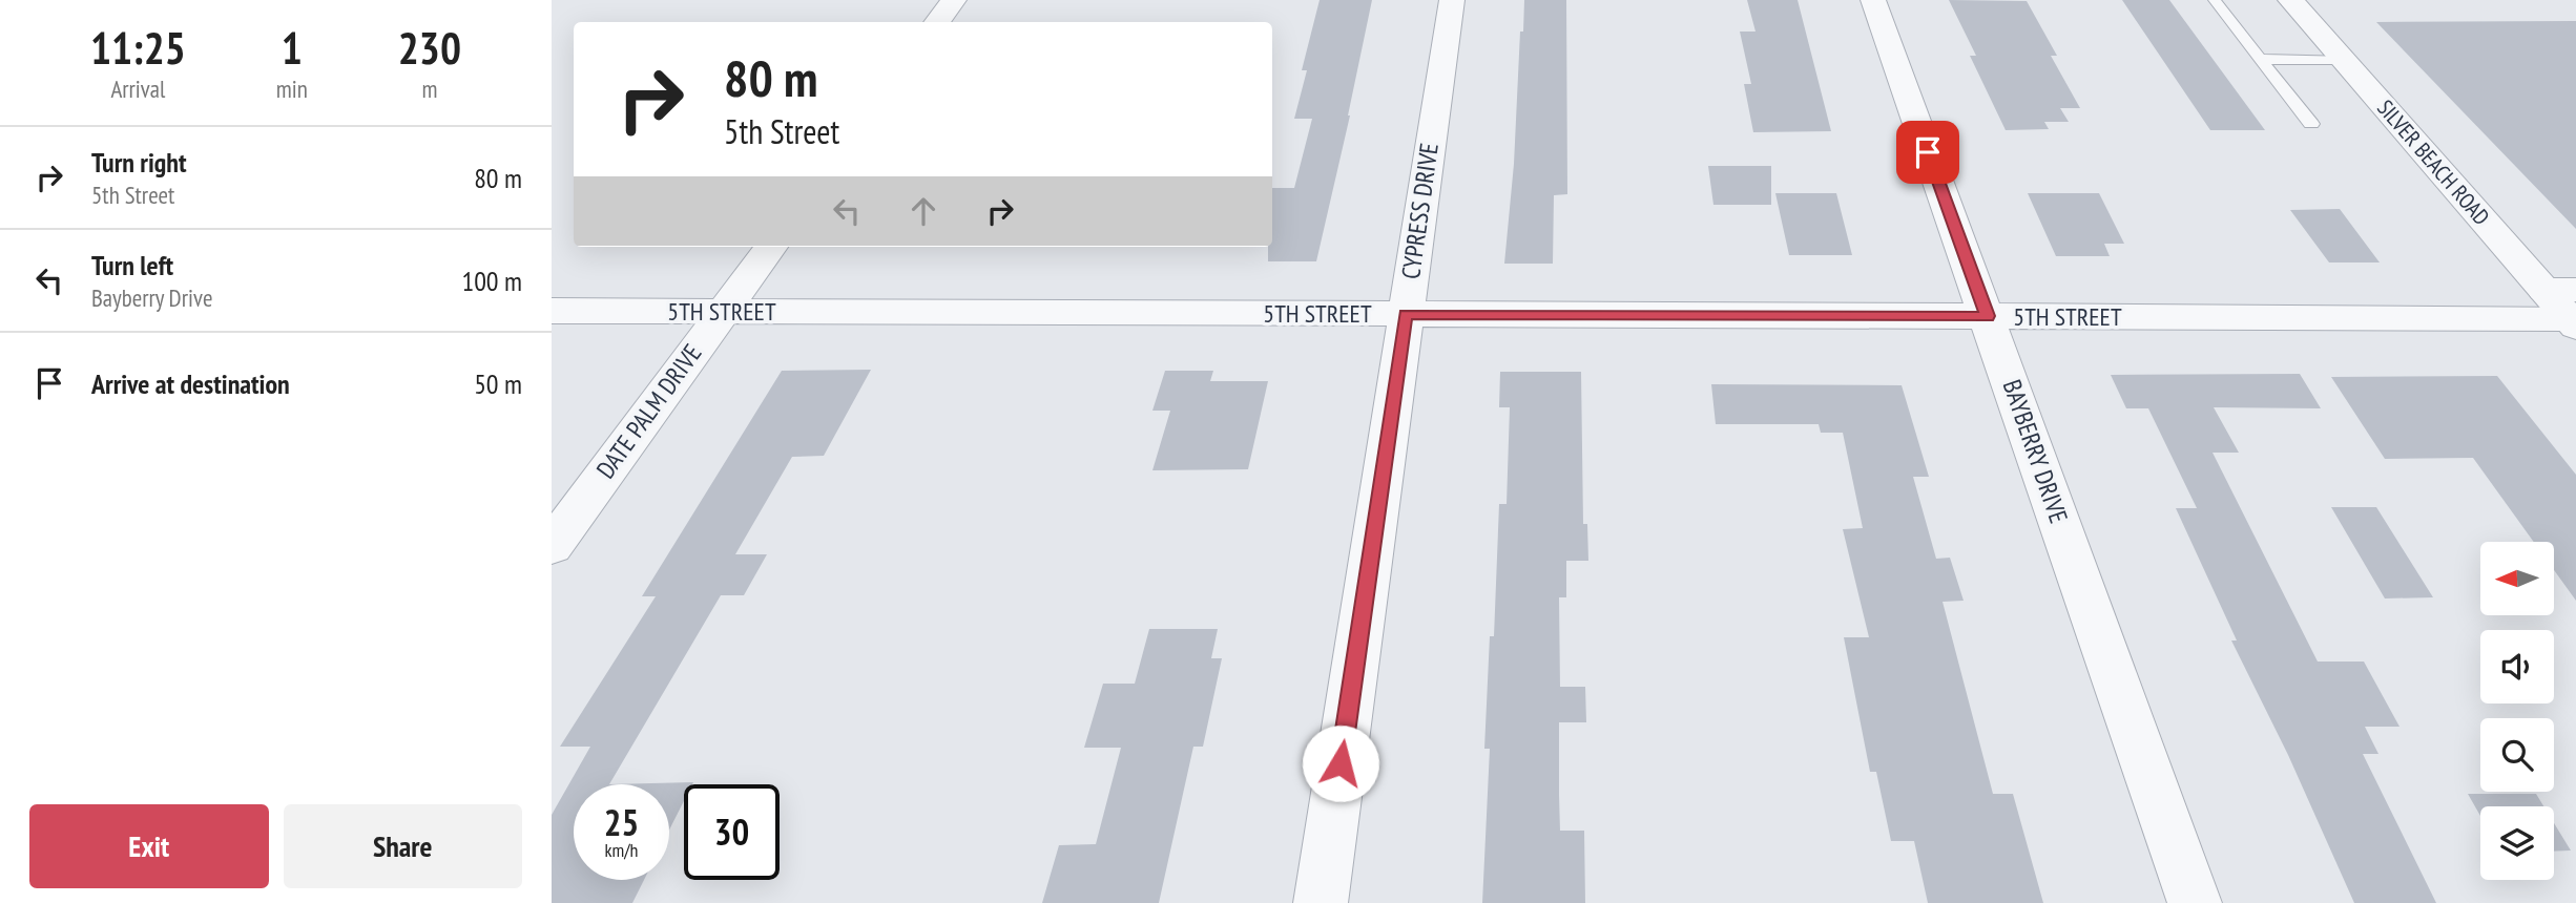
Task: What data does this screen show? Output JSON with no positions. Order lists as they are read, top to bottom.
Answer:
{
  "streets": {
    "street": [
      "SILVER BEACH ROAD",
      "CYPRESS DRIVE",
      "5TH STREET",
      "DATE PALM DRIVE",
      "BAYBERRY DRIVE"
    ]
  },
  "crossings": [
    ["SILVER BEACH ROAD", "5TH STREET"],
    ["CYPRESS DRIVE", "5TH STREET"],
    ["5TH STREET", "DATE PALM DRIVE"],
    ["5TH STREET", "BAYBERRY DRIVE"]
  ],
  "north": "left",
  "page": {
    "eta": [
      "11:25",
      "Arrival",
      "1",
      "min",
      "230",
      "m"
    ],
    "turn": ["80 m", "5th Street"],
    "list": [
      {
        "name": "Turn right",
        "note": "5th Street",
        "value": "80 m"
      },
      {
        "name": "Turn left",
        "note": "Bayberry Drive",
        "value": "100 m"
      },
      {
        "name": "Arrive at destination",
        "value": "50 m"
      }
    ],
    "speed": "25 km/h",
    "limit": "30",
    "buttons": ["Exit", "Share"]
  }
}
